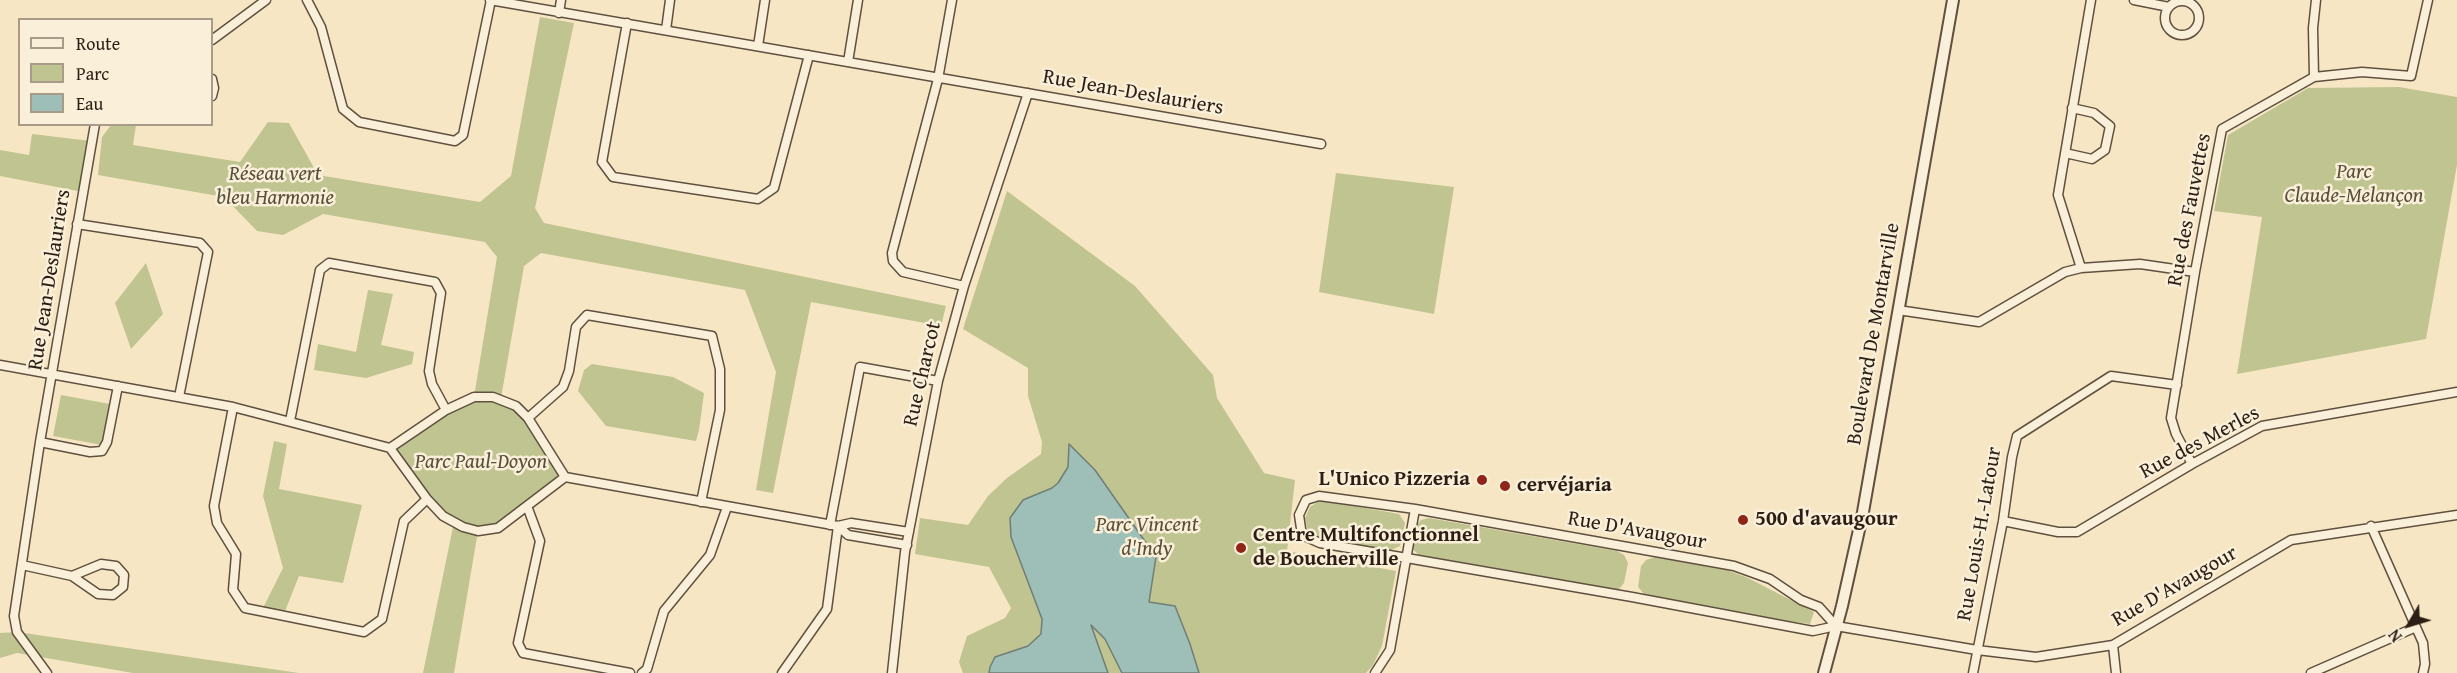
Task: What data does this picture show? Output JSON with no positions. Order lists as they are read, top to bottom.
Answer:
{
  "streets": {
    "street": [
      "Rue Jean-Deslauriers",
      "Rue des Fauvettes",
      "Boulevard De Montarville",
      "Rue Charcot",
      "Rue des Merles",
      "Rue D'Avaugour",
      "Rue Louis-H.-Latour"
    ]
  },
  "crossings": [
    ["Rue Jean-Deslauriers", "Rue Charcot"],
    ["Rue des Fauvettes", "Rue des Merles"],
    ["Rue des Fauvettes", "Rue Louis-H.-Latour"],
    ["Boulevard De Montarville", "Rue D'Avaugour"],
    ["Rue des Merles", "Rue Louis-H.-Latour"],
    ["Rue D'Avaugour", "Rue Louis-H.-Latour"]
  ],
  "parks": [
    "Parc Claude-Melançon",
    "Réseau vert bleu Harmonie",
    "Parc Paul-Doyon",
    "Parc Vincent d'Indy"
  ],
  "places": [
    "L'Unico Pizzeria",
    "cervéjaria",
    "500 d'avaugour",
    "Centre Multifonctionnel de Boucherville"
  ],
  "legend": ["Route", "Parc", "Eau"],
  "north": "bottom left"
}
